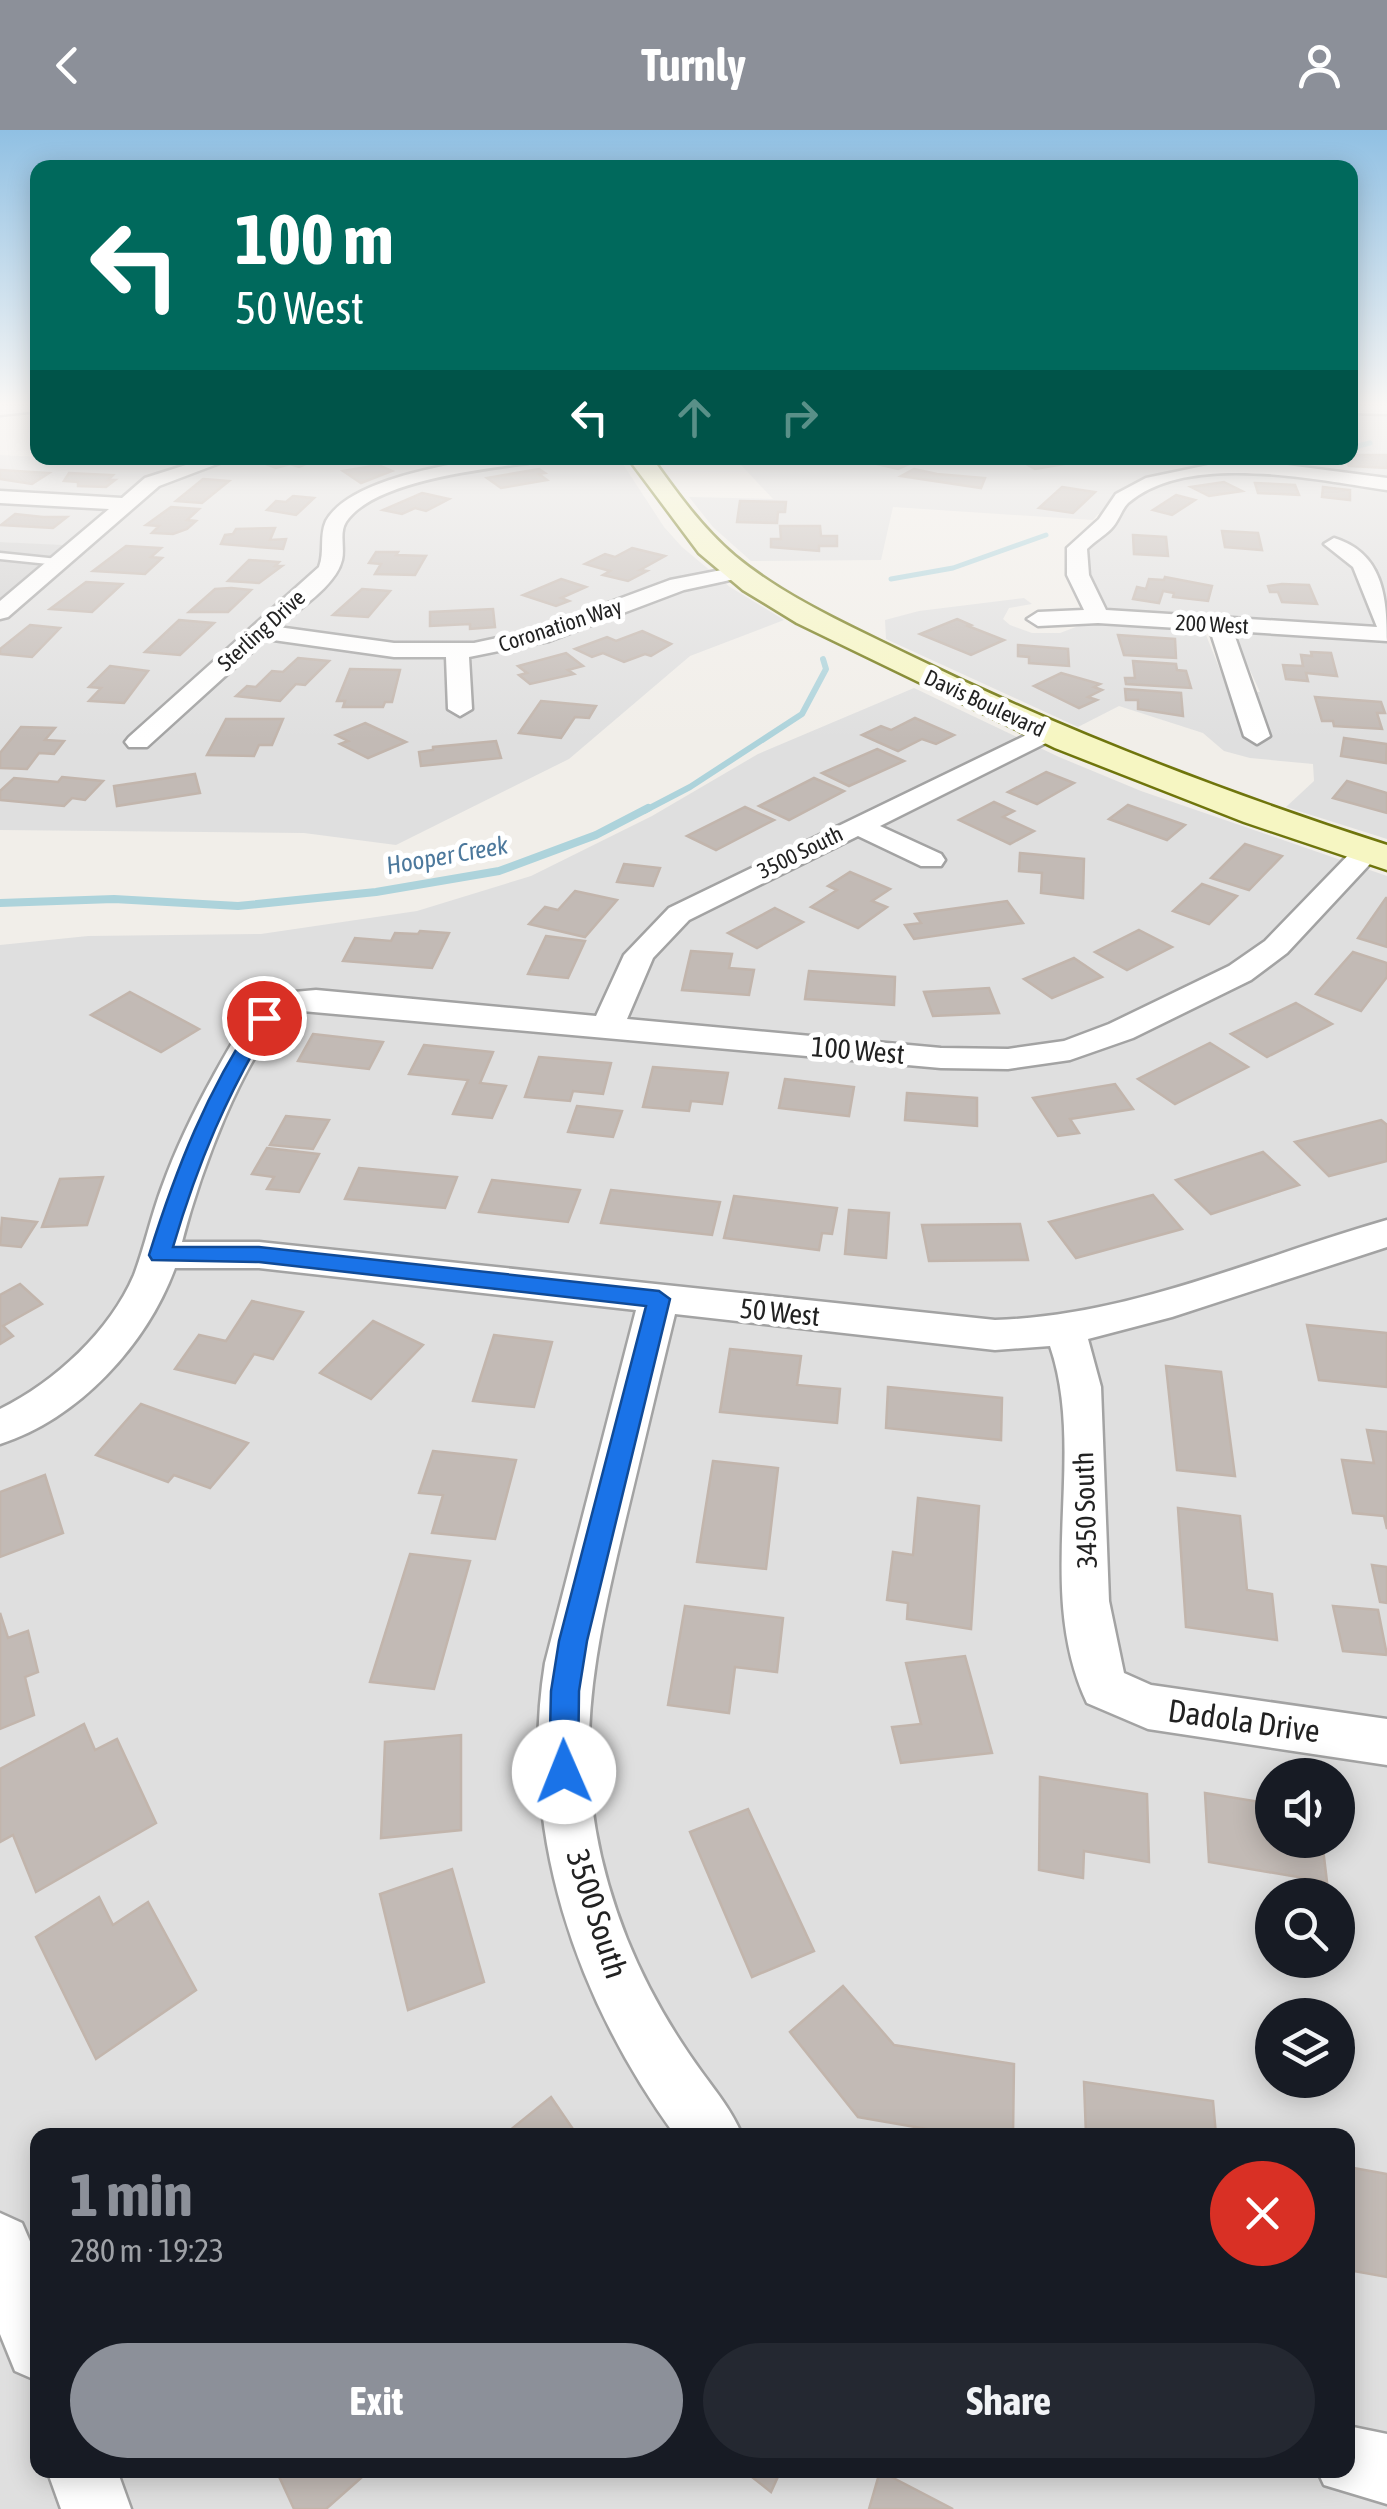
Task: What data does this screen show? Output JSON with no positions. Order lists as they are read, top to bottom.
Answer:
{
  "streets": {
    "street": [
      "200 West",
      "Coronation Way",
      "Sterling Drive",
      "Davis Boulevard",
      "3500 South",
      "100 West",
      "50 West",
      "3450 South",
      "Dadola Drive"
    ]
  },
  "crossings": [
    ["Coronation Way", "Sterling Drive"],
    ["Coronation Way", "Davis Boulevard"],
    ["Davis Boulevard", "3500 South"],
    ["Davis Boulevard", "100 West"],
    ["3500 South", "100 West"],
    ["3500 South", "50 West"],
    ["100 West", "50 West"],
    ["50 West", "3450 South"],
    ["3450 South", "Dadola Drive"]
  ],
  "water": ["Hooper Creek"],
  "page": {
    "header": "Turnly",
    "turn": ["100 m", "50 West"],
    "heading": ["1 min", "280 m · 19:23"],
    "buttons": ["Exit", "Share"]
  }
}
